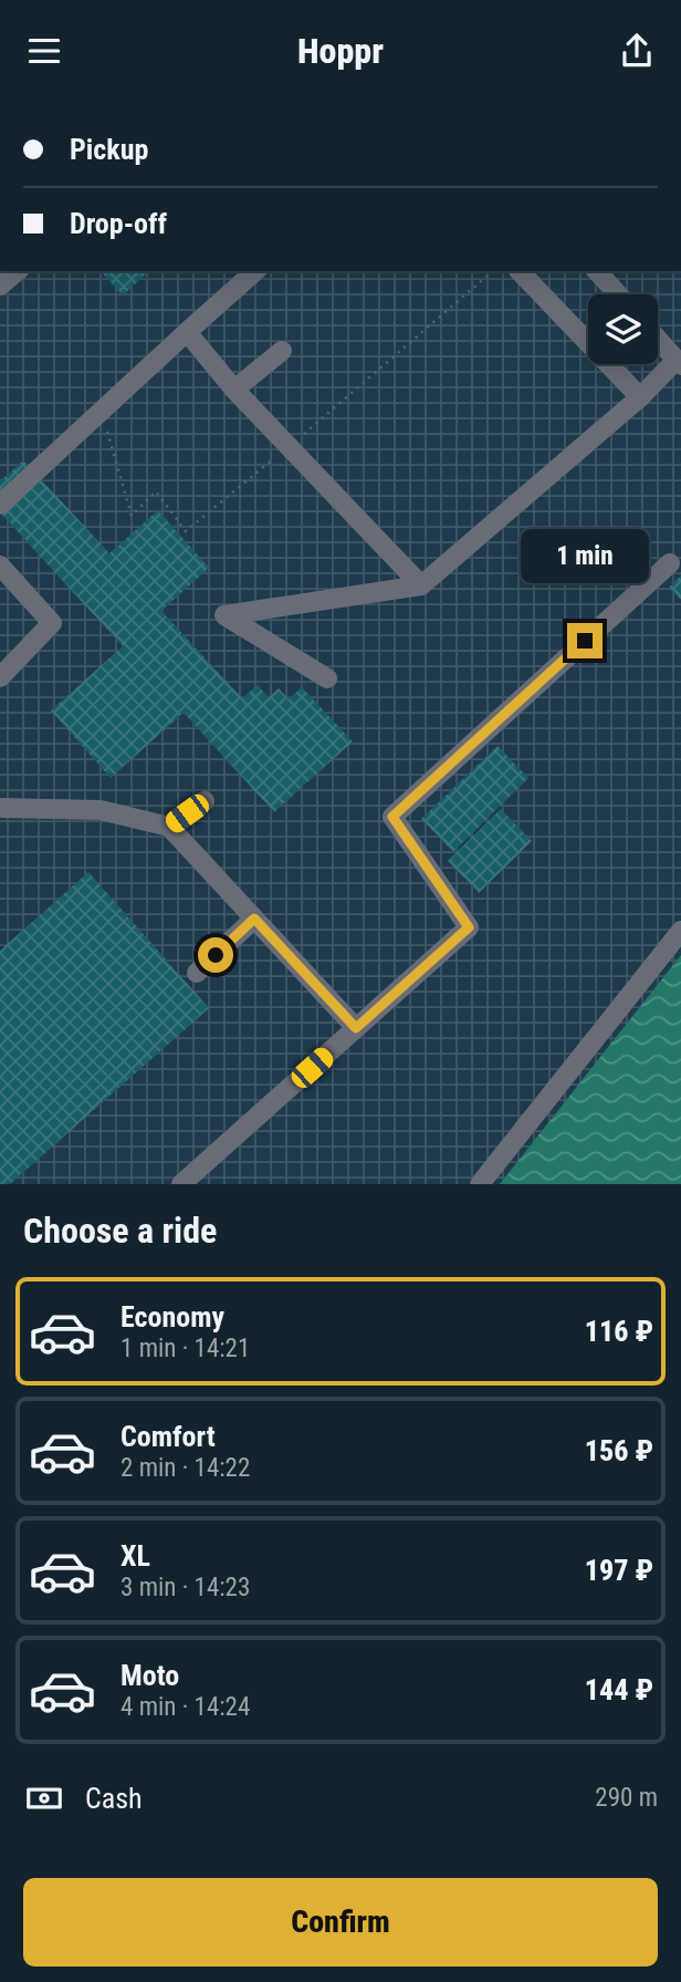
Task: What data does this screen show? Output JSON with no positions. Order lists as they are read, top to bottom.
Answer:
{
  "page": {
    "header": "Hoppr",
    "banner": ["Pickup", "Drop-off"],
    "bubble": "1 min",
    "heading": "Choose a ride",
    "list": [
      {
        "name": "Economy",
        "note": "1 min · 14:21",
        "value": "116 ₽"
      },
      {
        "name": "Comfort",
        "note": "2 min · 14:22",
        "value": "156 ₽"
      },
      {
        "name": "XL",
        "note": "3 min · 14:23",
        "value": "197 ₽"
      },
      {
        "name": "Moto",
        "note": "4 min · 14:24",
        "value": "144 ₽"
      }
    ],
    "pay": ["Cash", "290 m"],
    "buttons": "Confirm"
  }
}
